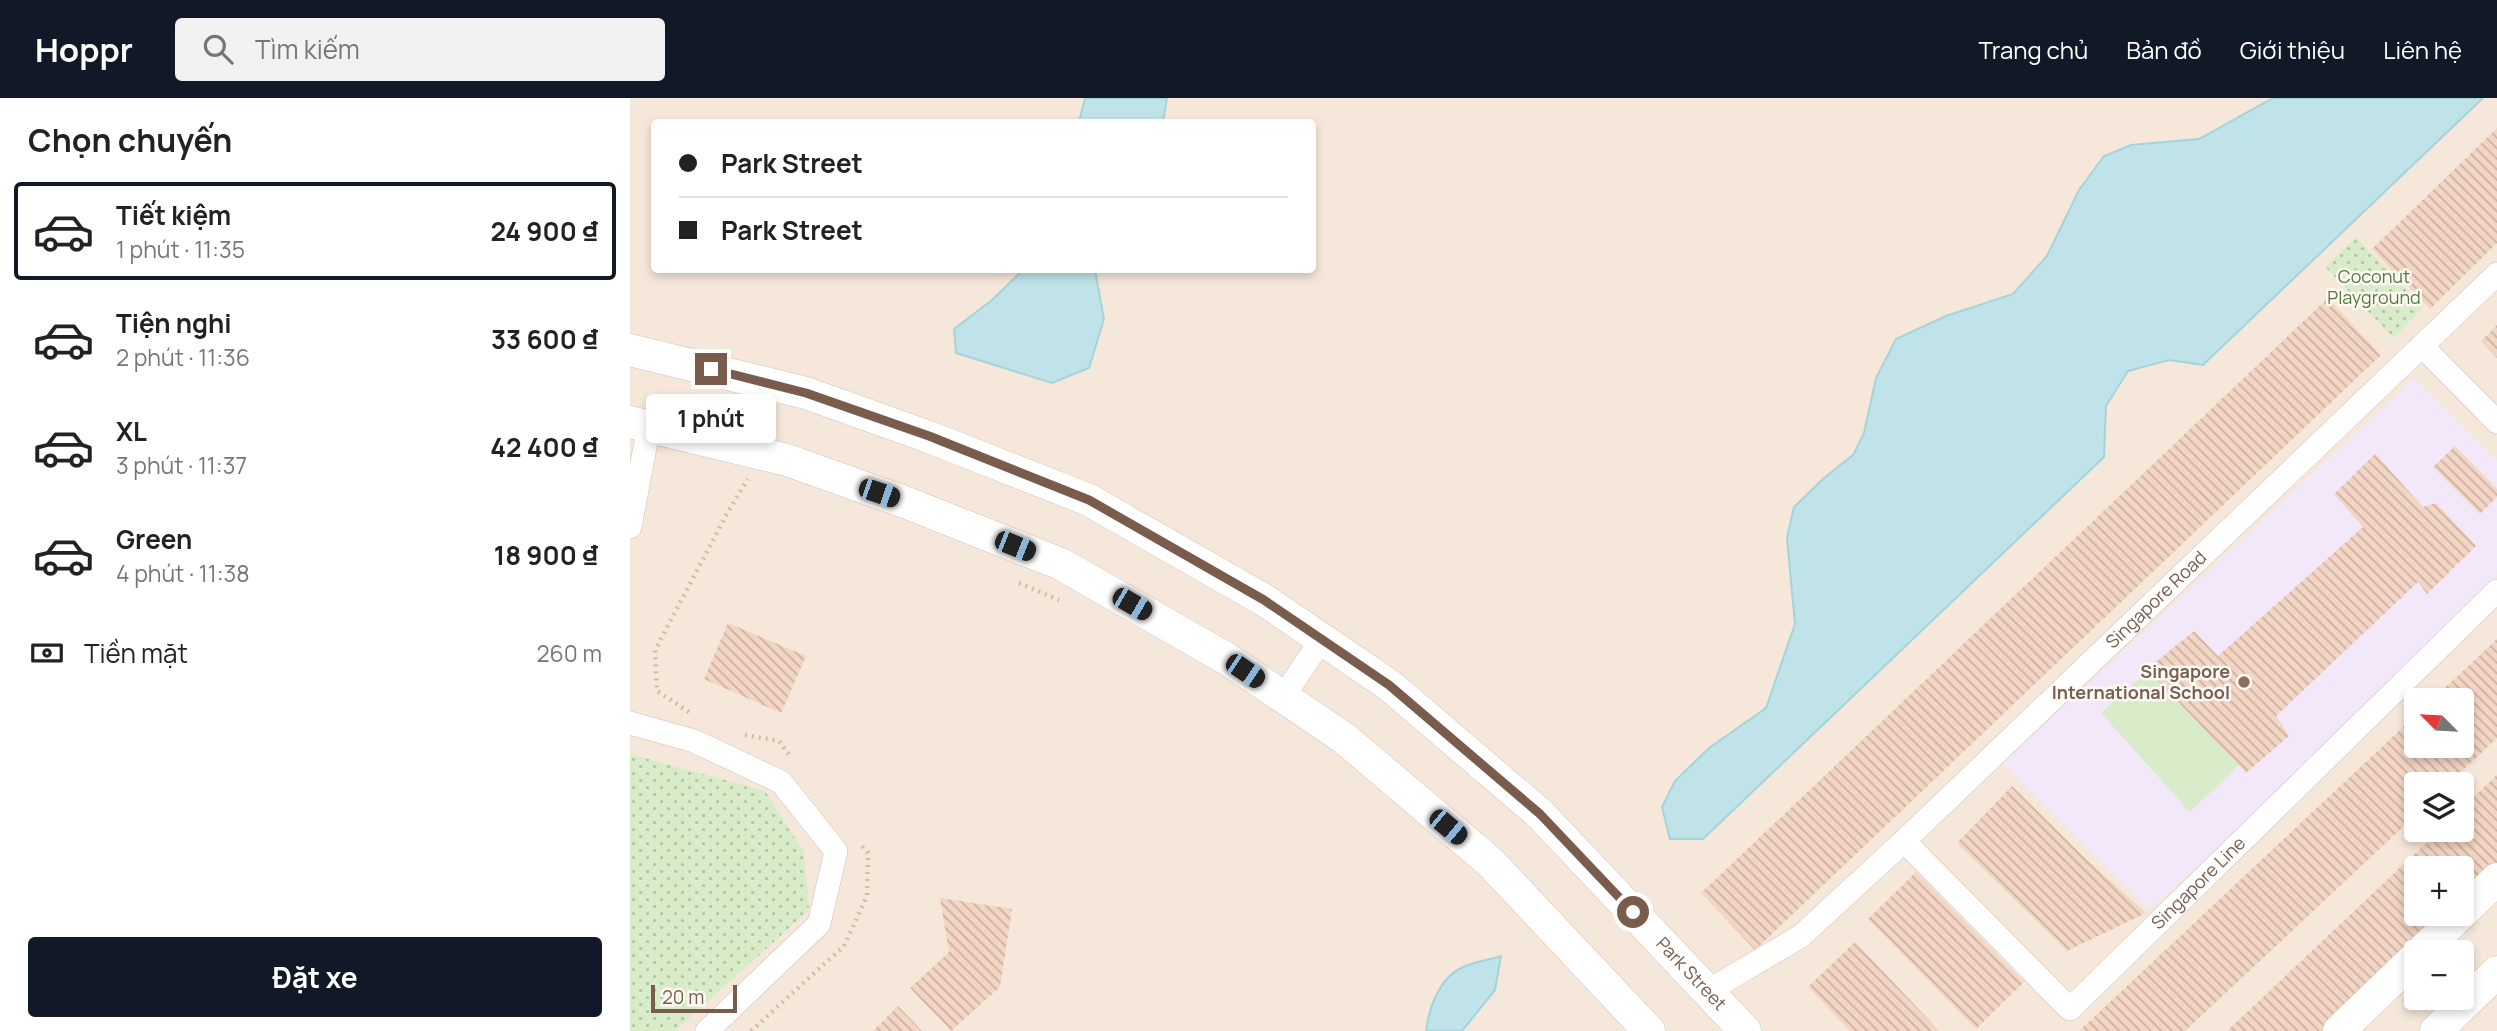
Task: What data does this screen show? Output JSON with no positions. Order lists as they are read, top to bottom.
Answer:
{
  "streets": {
    "street": ["Singapore Road", "Singapore Line", "Park Street"]
  },
  "crossings": [
    ["Singapore Road", "Singapore Line"],
    ["Singapore Road", "Park Street"]
  ],
  "parks": ["Coconut Playground"],
  "places": ["Singapore International School"],
  "scale_bar": "20 m",
  "north": "top left",
  "page": {
    "header": "Hoppr",
    "search": "Tìm kiếm",
    "nav": [
      "Trang chủ",
      "Bản đồ",
      "Giới thiệu",
      "Liên hệ"
    ],
    "heading": "Chọn chuyến",
    "banner": ["Park Street", "Park Street"],
    "list": [
      {
        "name": "Tiết kiệm",
        "note": "1 phút · 11:35",
        "value": "24 900 ₫"
      },
      {
        "name": "Tiện nghi",
        "note": "2 phút · 11:36",
        "value": "33 600 ₫"
      },
      {
        "name": "XL",
        "note": "3 phút · 11:37",
        "value": "42 400 ₫"
      },
      {
        "name": "Green",
        "note": "4 phút · 11:38",
        "value": "18 900 ₫"
      }
    ],
    "bubble": "1 phút",
    "pay": ["Tiền mặt", "260 m"],
    "map_buttons": ["+", "−"],
    "buttons": "Đặt xe",
    "scale": "20 m"
  }
}
